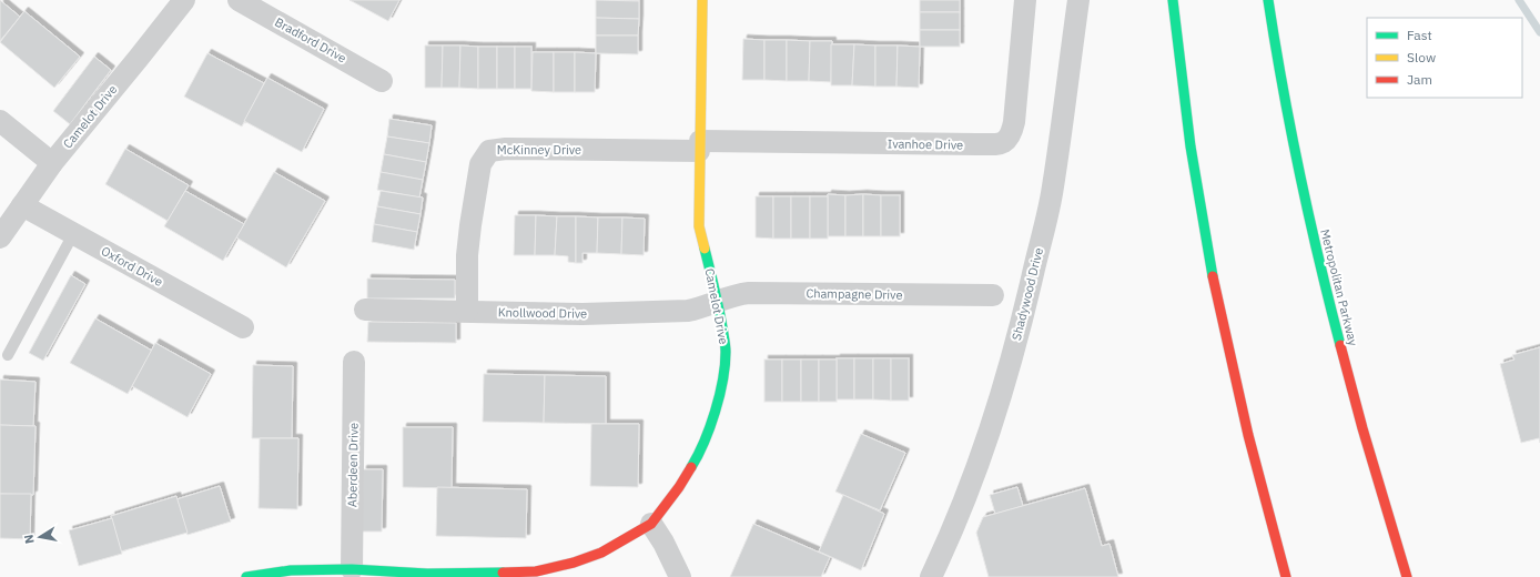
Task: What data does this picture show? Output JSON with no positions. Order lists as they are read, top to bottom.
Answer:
{
  "streets": {
    "main road": ["Camelot Drive", "Metropolitan Parkway"],
    "street": [
      "Bradford Drive",
      "Ivanhoe Drive",
      "McKinney Drive",
      "Oxford Drive",
      "Champagne Drive",
      "Shadywood Drive",
      "Knollwood Drive",
      "Aberdeen Drive"
    ]
  },
  "crossings": [
    ["Camelot Drive", "Ivanhoe Drive"],
    ["Camelot Drive", "McKinney Drive"],
    ["Camelot Drive", "Oxford Drive"],
    ["Camelot Drive", "Champagne Drive"],
    ["Camelot Drive", "Knollwood Drive"],
    ["Camelot Drive", "Aberdeen Drive"],
    ["Ivanhoe Drive", "McKinney Drive"],
    ["McKinney Drive", "Knollwood Drive"],
    ["Champagne Drive", "Knollwood Drive"]
  ],
  "legend": ["Fast", "Slow", "Jam"],
  "north": "left"
}
